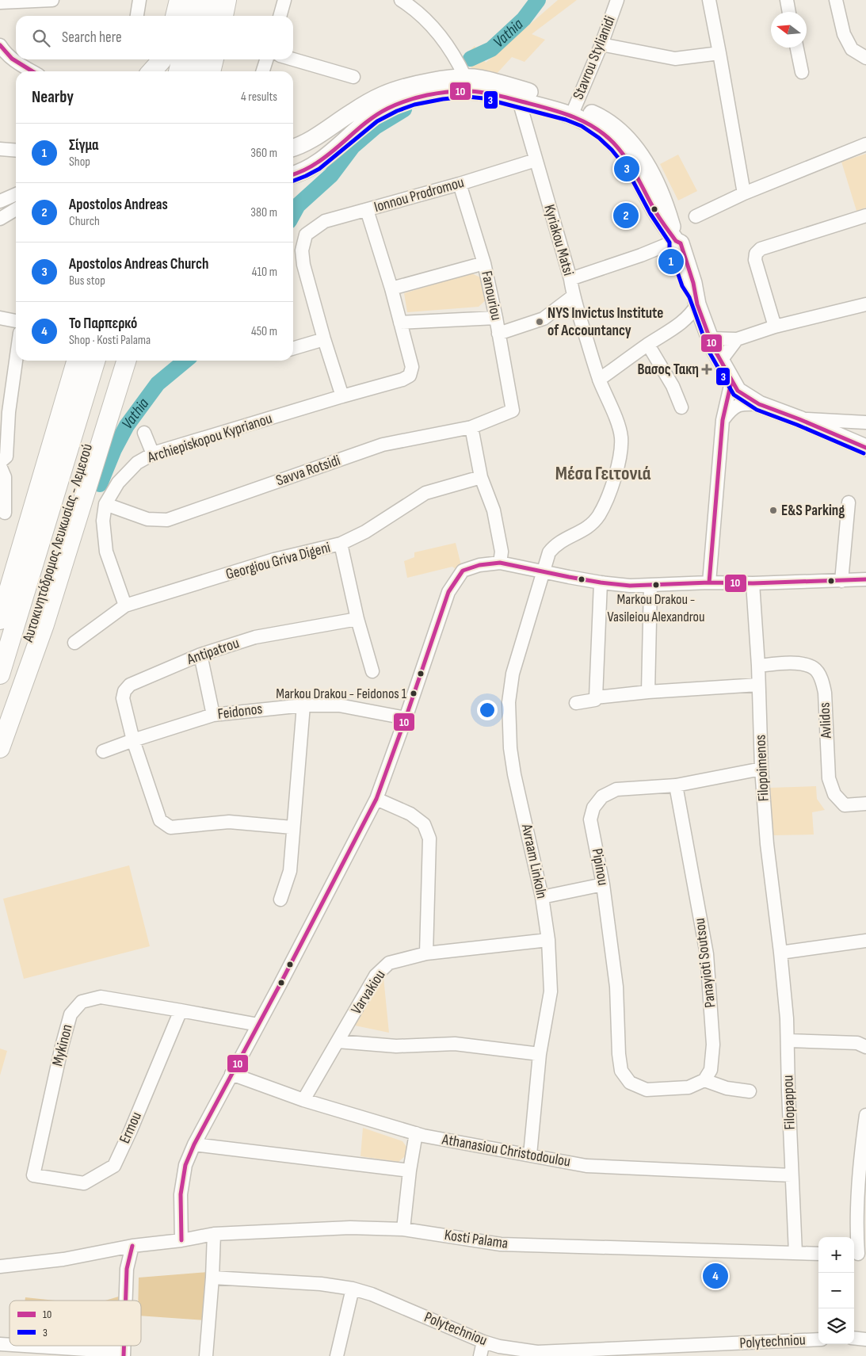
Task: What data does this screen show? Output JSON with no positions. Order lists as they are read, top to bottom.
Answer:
{
  "streets": {
    "highway": ["Αυτοκινητόδρομος Λευκωσίας - Λεμεσού"],
    "street": [
      "Stavrou Stylianidi",
      "Ionnou Prodromou",
      "Kyriakou Matsi",
      "Fanouriou",
      "Archiepiskopou Kyprianou",
      "Savva Rotsidi",
      "Georgiou Griva Digeni",
      "Antipatrou",
      "Feidonos",
      "Avlidos",
      "Filopoimenos",
      "Avraam Linkoln",
      "Pipinou",
      "Panayioti Soutsou",
      "Varvakiou",
      "Mykinon",
      "Filopappou",
      "Ermou",
      "Athanasiou Christodoulou",
      "Kosti Palama",
      "Polytechniou"
    ]
  },
  "crossings": [
    ["Ionnou Prodromou", "Kyriakou Matsi"],
    ["Ionnou Prodromou", "Fanouriou"],
    ["Kyriakou Matsi", "Avraam Linkoln"],
    ["Fanouriou", "Savva Rotsidi"],
    ["Archiepiskopou Kyprianou", "Savva Rotsidi"],
    ["Archiepiskopou Kyprianou", "Georgiou Griva Digeni"],
    ["Antipatrou", "Feidonos"],
    ["Avlidos", "Filopoimenos"],
    ["Filopoimenos", "Pipinou"],
    ["Filopoimenos", "Filopappou"],
    ["Avraam Linkoln", "Varvakiou"],
    ["Avraam Linkoln", "Athanasiou Christodoulou"],
    ["Pipinou", "Panayioti Soutsou"],
    ["Varvakiou", "Athanasiou Christodoulou"],
    ["Mykinon", "Ermou"],
    ["Filopappou", "Athanasiou Christodoulou"],
    ["Filopappou", "Kosti Palama"]
  ],
  "districts": ["Μέσα Γειτονιά"],
  "water": ["Vathia"],
  "places": {
    "other": [
      "NYS Invictus Institute of Accountancy",
      "E&S Parking",
      "Markou Drakou - Vasileiou Alexandrou",
      "Markou Drakou - Feidonos 1"
    ],
    "health": ["Βασος Τακη"]
  },
  "lines": ["transit line 10", "transit line 3"],
  "legend": ["10", "3"],
  "north": "left",
  "page": {
    "search": "Search here",
    "heading": ["Nearby", "4 results"],
    "list": [
      {
        "mark": "1",
        "name": "Σίγμα",
        "note": "Shop",
        "value": "360 m"
      },
      {
        "mark": "2",
        "name": "Apostolos Andreas",
        "note": "Church",
        "value": "380 m"
      },
      {
        "mark": "3",
        "name": "Apostolos Andreas Church",
        "note": "Bus stop",
        "value": "410 m"
      },
      {
        "mark": "4",
        "name": "Το Παρπερκό",
        "note": "Shop · Kosti Palama",
        "value": "450 m"
      }
    ],
    "pins": [
      "3",
      "2",
      "1",
      "4"
    ],
    "map_buttons": ["+", "−"]
  }
}
